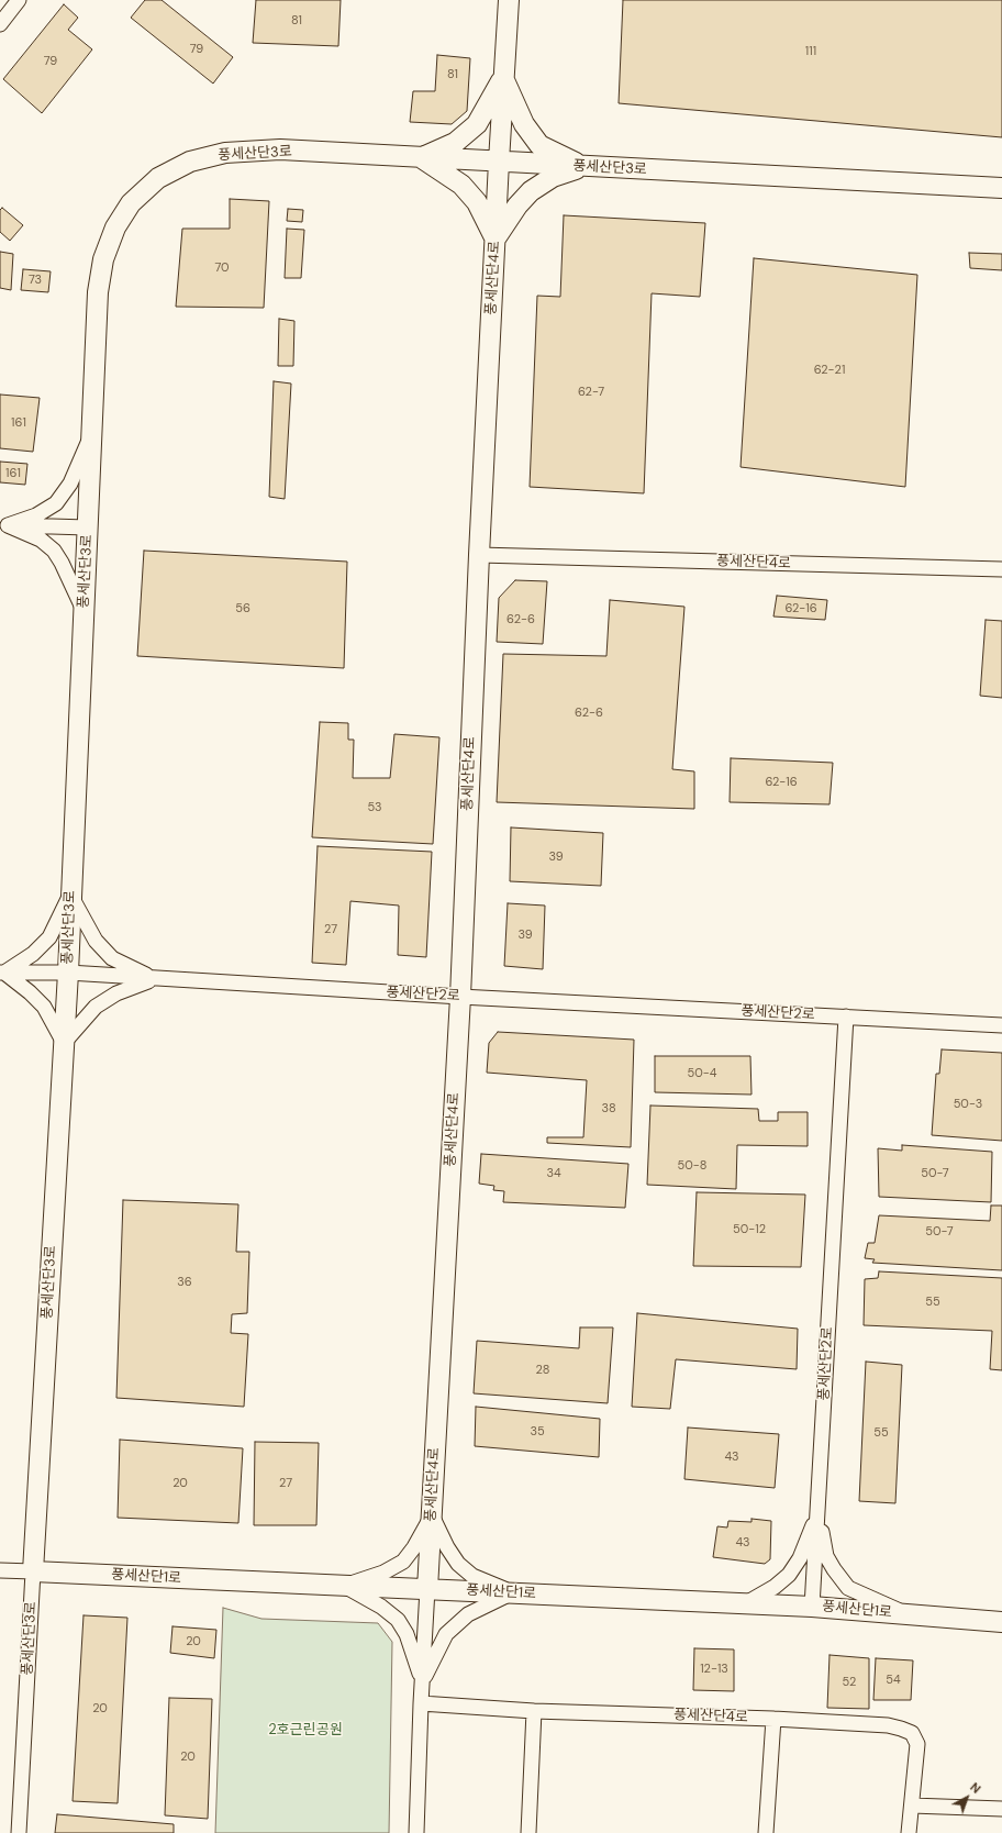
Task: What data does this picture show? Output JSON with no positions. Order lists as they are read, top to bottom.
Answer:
{
  "streets": {
    "street": [
      "풍세산단3로",
      "풍세산단4로",
      "풍세산단2로",
      "풍세산단1로"
    ]
  },
  "crossings": [
    ["풍세산단3로", "풍세산단4로"],
    ["풍세산단3로", "풍세산단2로"],
    ["풍세산단3로", "풍세산단1로"],
    ["풍세산단4로", "풍세산단2로"],
    ["풍세산단4로", "풍세산단1로"],
    ["풍세산단2로", "풍세산단1로"]
  ],
  "parks": ["2호근린공원"],
  "house_numbers": [
    "81",
    "79",
    "111",
    "79",
    "81",
    "70",
    "73",
    "62-21",
    "62-7",
    "161",
    "161",
    "56",
    "62-16",
    "62-6",
    "62-6",
    "62-16",
    "53",
    "39",
    "27",
    "39",
    "50-4",
    "50-3",
    "38",
    "50-8",
    "34",
    "50-7",
    "50-12",
    "50-7",
    "36",
    "55",
    "28",
    "35",
    "55",
    "43",
    "20",
    "27",
    "43",
    "20",
    "12-13",
    "54",
    "52",
    "20",
    "20"
  ],
  "north": "top right"
}
